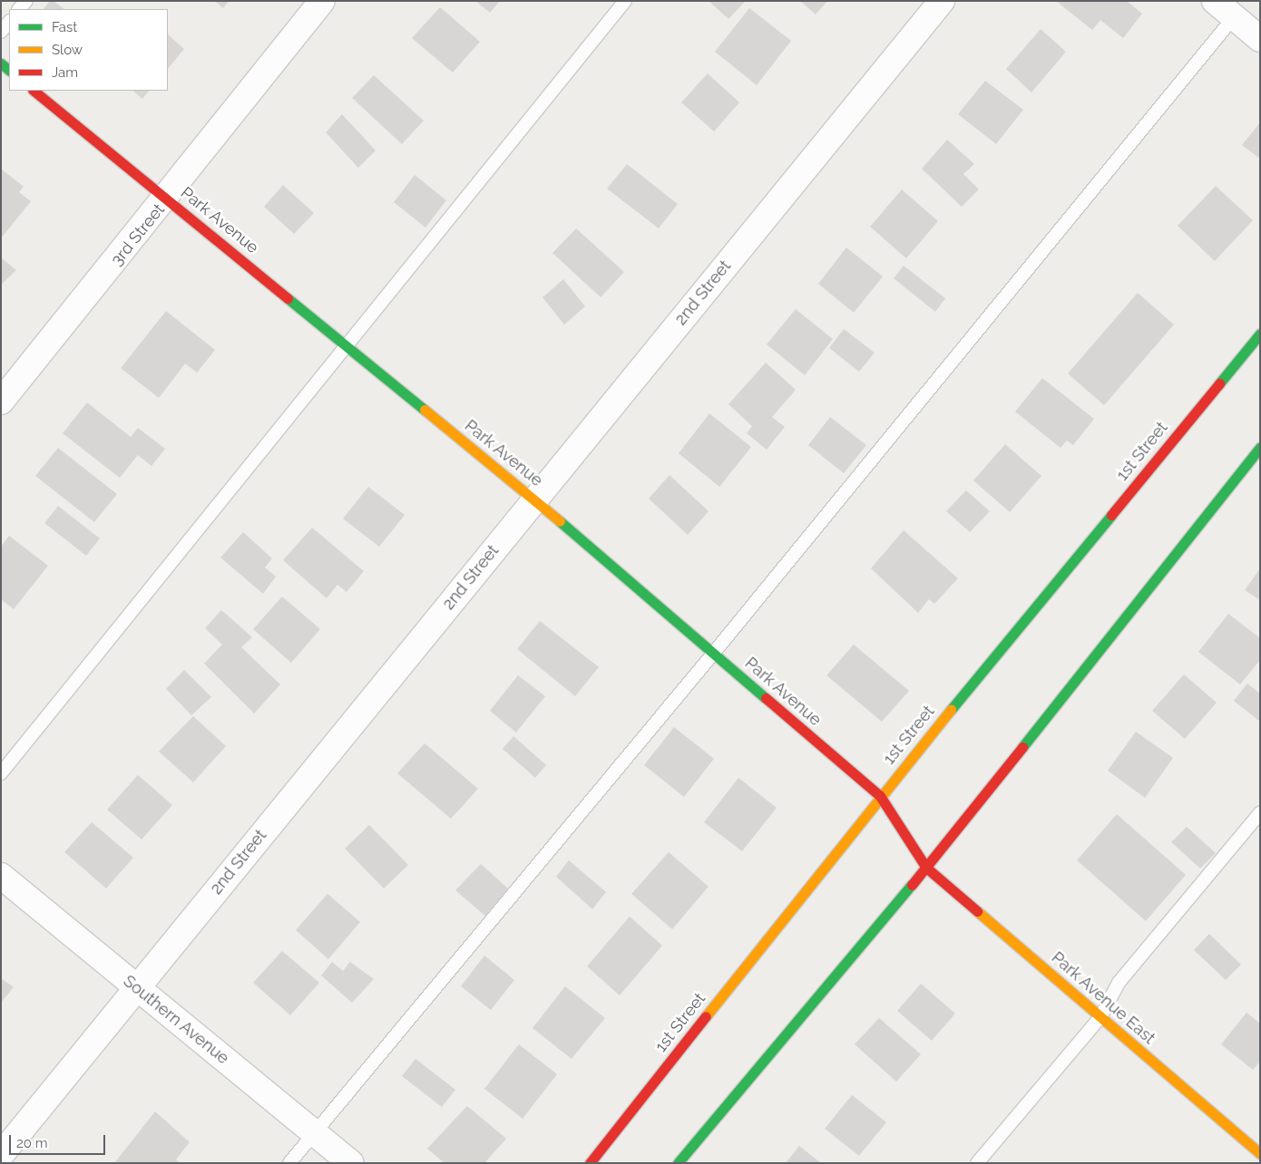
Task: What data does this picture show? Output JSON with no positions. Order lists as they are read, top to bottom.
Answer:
{
  "streets": {
    "main road": ["Park Avenue", "1st Street", "Park Avenue East"],
    "street": ["3rd Street", "2nd Street", "Southern Avenue"]
  },
  "crossings": [
    ["Park Avenue", "3rd Street"],
    ["Park Avenue", "2nd Street"],
    ["Park Avenue", "1st Street"],
    ["Park Avenue", "Park Avenue East"],
    ["2nd Street", "Southern Avenue"]
  ],
  "legend": ["Fast", "Slow", "Jam"],
  "scale_bar": "20 m"
}
